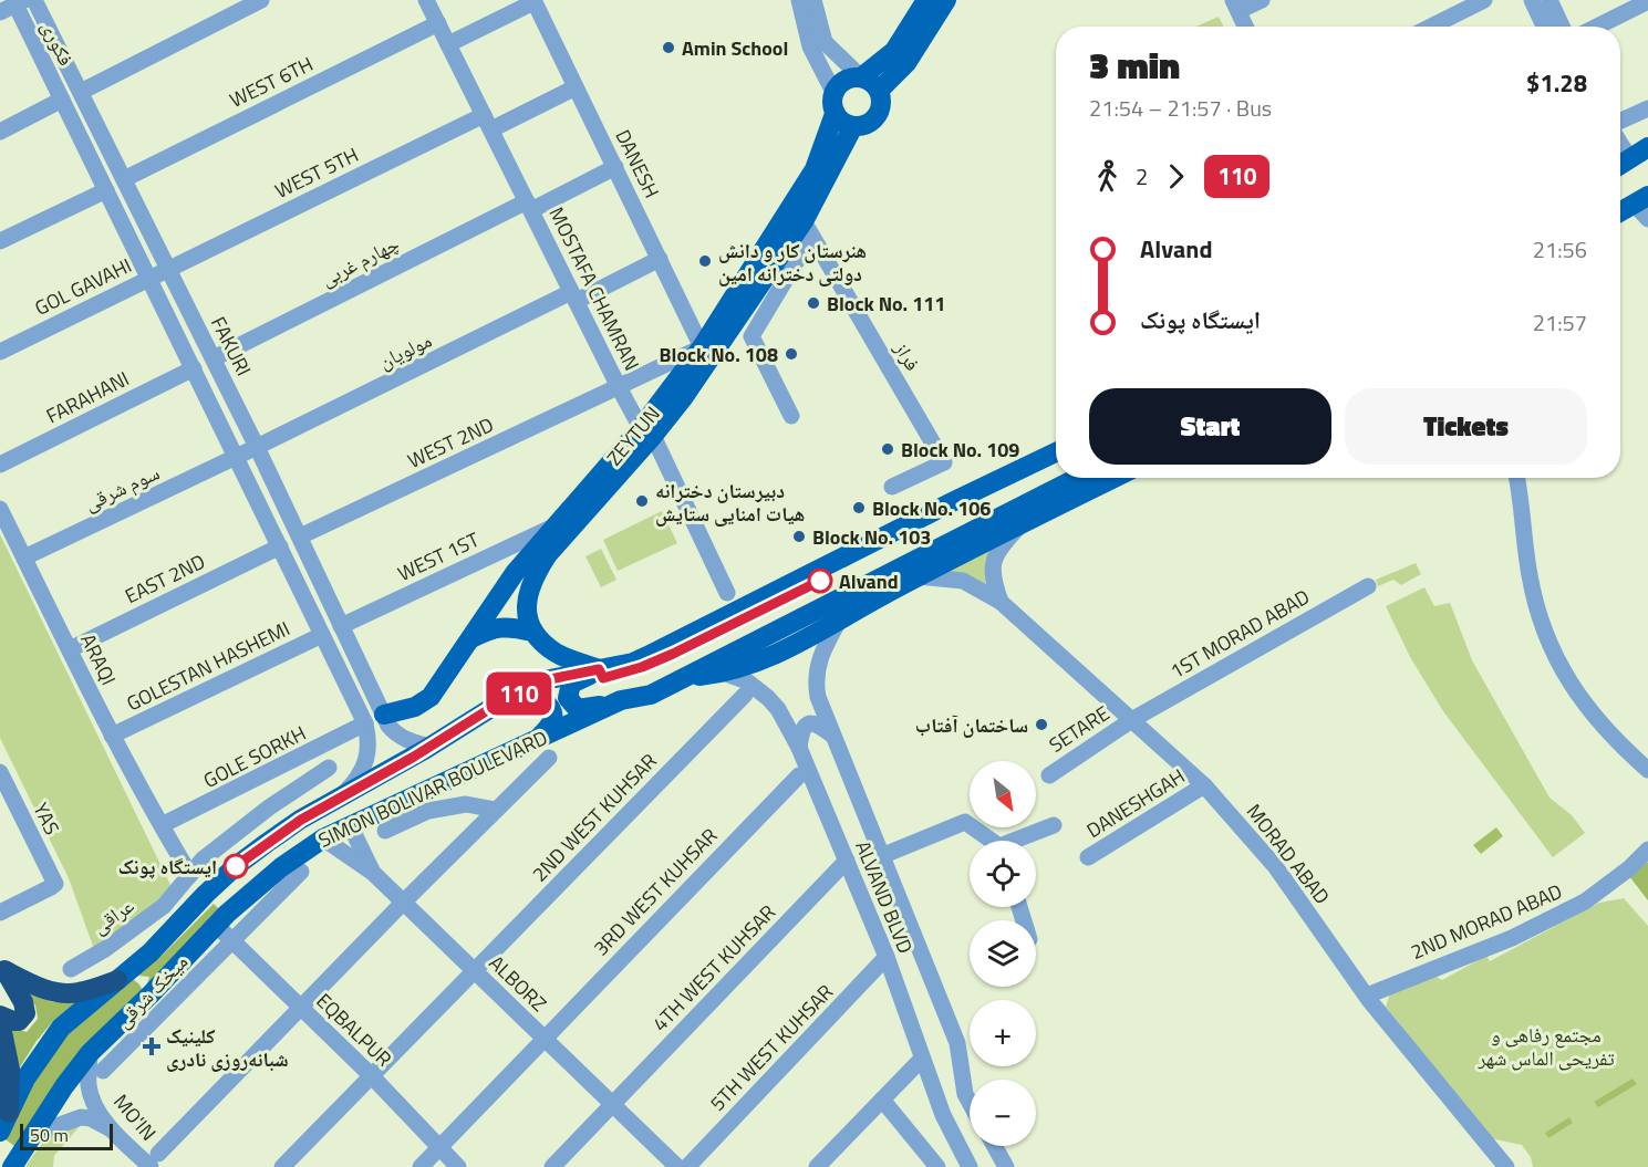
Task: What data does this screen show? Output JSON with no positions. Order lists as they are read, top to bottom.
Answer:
{
  "streets": {
    "main road": ["ZEYTUN", "SIMON BOLIVAR BOULEVARD"],
    "street": [
      "فکوری",
      "WEST 6TH",
      "DANESH",
      "WEST 5TH",
      "چهارم غربی",
      "GOL GAVAHI",
      "MOSTAFA CHAMRAN",
      "FAKURI",
      "مولویان",
      "فراز",
      "FARAHANI",
      "WEST 2ND",
      "سوم شرقی",
      "WEST 1ST",
      "EAST 2ND",
      "1ST MORAD ABAD",
      "ARAQI",
      "GOLESTAN HASHEMI",
      "SETARE",
      "GOLE SORKH",
      "DANESHGAH",
      "2ND WEST KUHSAR",
      "YAS",
      "MORAD ABAD",
      "3RD WEST KUHSAR",
      "ALVAND BLVD",
      "عراقی",
      "2ND MORAD ABAD",
      "4TH WEST KUHSAR",
      "ALBORZ",
      "میخک شرقی",
      "EQBALPUR",
      "5TH WEST KUHSAR",
      "MO'IN"
    ]
  },
  "crossings": [
    ["WEST 6TH", "MOSTAFA CHAMRAN"],
    ["WEST 6TH", "FAKURI"],
    ["DANESH", "WEST 5TH"],
    ["DANESH", "چهارم غربی"],
    ["DANESH", "مولویان"],
    ["DANESH", "ZEYTUN"],
    ["DANESH", "WEST 2ND"],
    ["WEST 5TH", "GOL GAVAHI"],
    ["WEST 5TH", "MOSTAFA CHAMRAN"],
    ["WEST 5TH", "FAKURI"],
    ["چهارم غربی", "MOSTAFA CHAMRAN"],
    ["چهارم غربی", "FAKURI"],
    ["MOSTAFA CHAMRAN", "مولویان"],
    ["MOSTAFA CHAMRAN", "ZEYTUN"],
    ["MOSTAFA CHAMRAN", "WEST 2ND"],
    ["FAKURI", "مولویان"],
    ["FAKURI", "ZEYTUN"],
    ["FAKURI", "WEST 2ND"],
    ["FAKURI", "WEST 1ST"],
    ["FAKURI", "GOLE SORKH"],
    ["مولویان", "سوم شرقی"],
    ["فراز", "ZEYTUN"],
    ["ZEYTUN", "WEST 2ND"],
    ["ZEYTUN", "WEST 1ST"],
    ["ZEYTUN", "GOLE SORKH"],
    ["سوم شرقی", "ARAQI"],
    ["EAST 2ND", "ARAQI"],
    ["1ST MORAD ABAD", "SETARE"],
    ["1ST MORAD ABAD", "MORAD ABAD"],
    ["ARAQI", "GOLESTAN HASHEMI"],
    ["ARAQI", "GOLE SORKH"],
    ["SETARE", "MORAD ABAD"],
    ["SIMON BOLIVAR BOULEVARD", "ALBORZ"],
    ["SIMON BOLIVAR BOULEVARD", "EQBALPUR"],
    ["SIMON BOLIVAR BOULEVARD", "MO'IN"],
    ["DANESHGAH", "MORAD ABAD"],
    ["2ND WEST KUHSAR", "ALBORZ"],
    ["2ND WEST KUHSAR", "EQBALPUR"],
    ["MORAD ABAD", "2ND MORAD ABAD"],
    ["3RD WEST KUHSAR", "ALBORZ"],
    ["3RD WEST KUHSAR", "EQBALPUR"],
    ["ALVAND BLVD", "4TH WEST KUHSAR"],
    ["ALVAND BLVD", "5TH WEST KUHSAR"],
    ["4TH WEST KUHSAR", "ALBORZ"],
    ["میخک شرقی", "EQBALPUR"]
  ],
  "parks": ["مجتمع رفاهی و تفریحی الماس شهر"],
  "places": {
    "other": [
      "Amin School",
      "هنرستان کار و دانش دولتی دخترانه امین",
      "Block No. 111",
      "Block No. 108",
      "Block No. 109",
      "دبیرستان دخترانه هیات امنایی ستایش",
      "Block No. 106",
      "Block No. 103",
      "Alvand",
      "ساختمان آفتاب",
      "ایستگاه پونک"
    ],
    "health": ["کلینیک شبانه‌روزی نادری"]
  },
  "lines": ["bus line 110"],
  "scale_bar": "50 m",
  "north": "bottom right",
  "page": {
    "on_map": "110",
    "heading": ["3 min", "21:54 – 21:57 · Bus", "$1.28"],
    "legs": ["2", "110"],
    "list": [
      {
        "name": "Alvand",
        "value": "21:56"
      },
      {
        "name": "ایستگاه پونک",
        "value": "21:57"
      }
    ],
    "buttons": ["Start", "Tickets"],
    "map_buttons": ["+", "−"],
    "scale": "50 m"
  }
}
